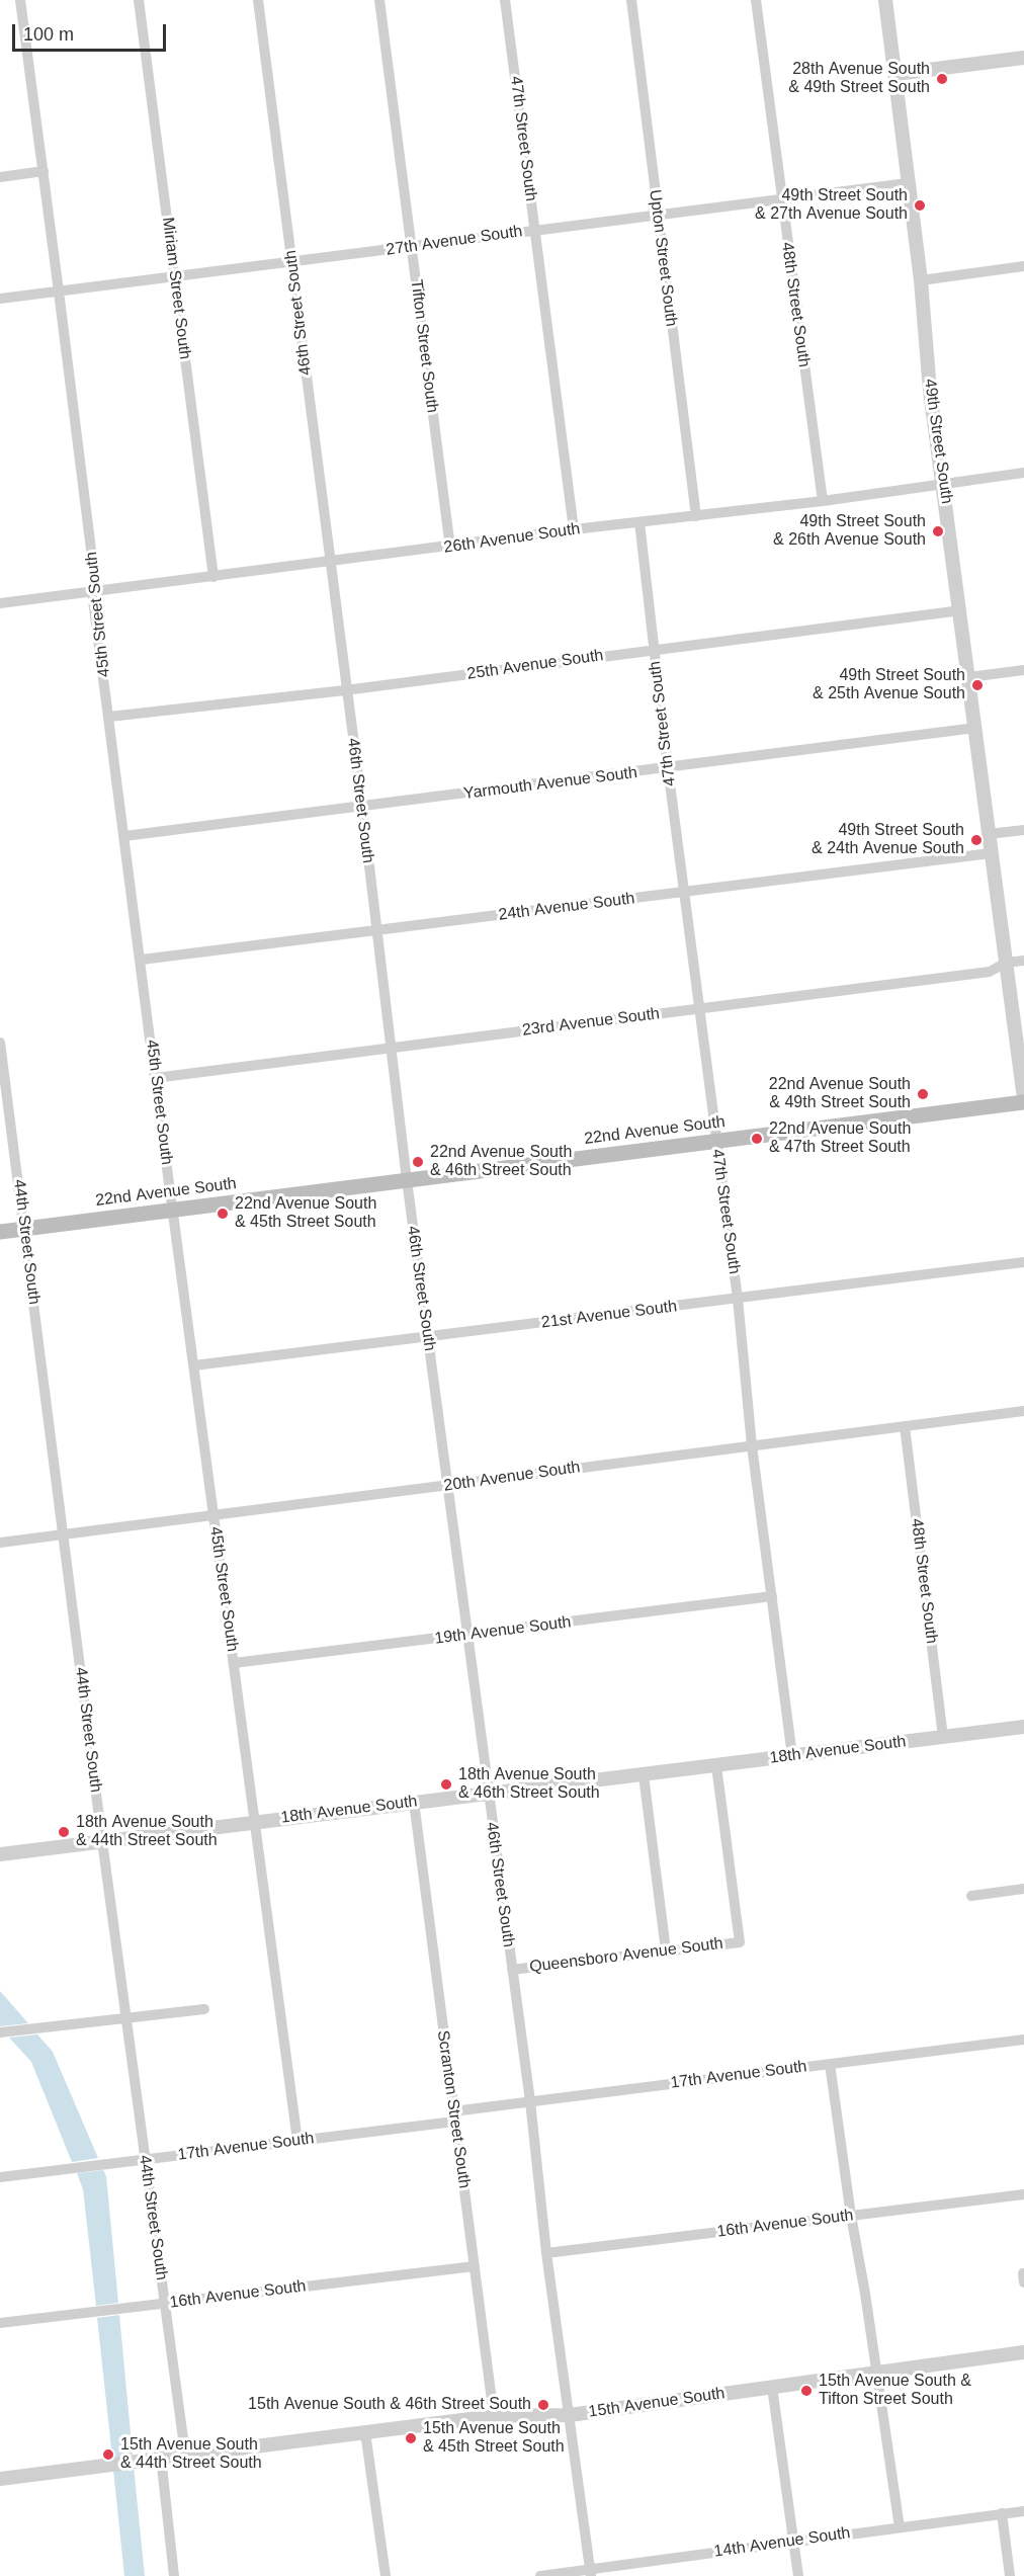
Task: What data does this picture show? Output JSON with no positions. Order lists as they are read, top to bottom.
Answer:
{
  "streets": {
    "main road": ["22nd Avenue South"],
    "street": [
      "47th Street South",
      "27th Avenue South",
      "Upton Street South",
      "Miriam Street South",
      "48th Street South",
      "46th Street South",
      "Tifton Street South",
      "49th Street South",
      "26th Avenue South",
      "45th Street South",
      "25th Avenue South",
      "Yarmouth Avenue South",
      "24th Avenue South",
      "23rd Avenue South",
      "44th Street South",
      "21st Avenue South",
      "20th Avenue South",
      "19th Avenue South",
      "18th Avenue South",
      "Queensboro Avenue South",
      "17th Avenue South",
      "Scranton Street South",
      "16th Avenue South",
      "15th Avenue South",
      "14th Avenue South"
    ]
  },
  "crossings": [
    ["47th Street South", "27th Avenue South"],
    ["47th Street South", "26th Avenue South"],
    ["47th Street South", "25th Avenue South"],
    ["47th Street South", "Yarmouth Avenue South"],
    ["47th Street South", "24th Avenue South"],
    ["47th Street South", "23rd Avenue South"],
    ["47th Street South", "22nd Avenue South"],
    ["47th Street South", "21st Avenue South"],
    ["47th Street South", "20th Avenue South"],
    ["47th Street South", "19th Avenue South"],
    ["47th Street South", "18th Avenue South"],
    ["27th Avenue South", "Upton Street South"],
    ["27th Avenue South", "Miriam Street South"],
    ["27th Avenue South", "48th Street South"],
    ["27th Avenue South", "46th Street South"],
    ["27th Avenue South", "Tifton Street South"],
    ["27th Avenue South", "49th Street South"],
    ["27th Avenue South", "45th Street South"],
    ["Upton Street South", "26th Avenue South"],
    ["Miriam Street South", "26th Avenue South"],
    ["48th Street South", "26th Avenue South"],
    ["48th Street South", "20th Avenue South"],
    ["48th Street South", "18th Avenue South"],
    ["46th Street South", "26th Avenue South"],
    ["46th Street South", "25th Avenue South"],
    ["46th Street South", "Yarmouth Avenue South"],
    ["46th Street South", "24th Avenue South"],
    ["46th Street South", "23rd Avenue South"],
    ["46th Street South", "22nd Avenue South"],
    ["46th Street South", "21st Avenue South"],
    ["46th Street South", "20th Avenue South"],
    ["46th Street South", "19th Avenue South"],
    ["46th Street South", "18th Avenue South"],
    ["46th Street South", "Queensboro Avenue South"],
    ["46th Street South", "17th Avenue South"],
    ["46th Street South", "16th Avenue South"],
    ["46th Street South", "15th Avenue South"],
    ["46th Street South", "14th Avenue South"],
    ["Tifton Street South", "26th Avenue South"],
    ["49th Street South", "26th Avenue South"],
    ["49th Street South", "25th Avenue South"],
    ["49th Street South", "Yarmouth Avenue South"],
    ["49th Street South", "24th Avenue South"],
    ["49th Street South", "23rd Avenue South"],
    ["49th Street South", "22nd Avenue South"],
    ["26th Avenue South", "45th Street South"],
    ["45th Street South", "25th Avenue South"],
    ["45th Street South", "Yarmouth Avenue South"],
    ["45th Street South", "24th Avenue South"],
    ["45th Street South", "23rd Avenue South"],
    ["45th Street South", "22nd Avenue South"],
    ["45th Street South", "21st Avenue South"],
    ["45th Street South", "20th Avenue South"],
    ["45th Street South", "19th Avenue South"],
    ["45th Street South", "18th Avenue South"],
    ["45th Street South", "17th Avenue South"],
    ["22nd Avenue South", "44th Street South"],
    ["44th Street South", "20th Avenue South"],
    ["44th Street South", "18th Avenue South"],
    ["44th Street South", "17th Avenue South"],
    ["44th Street South", "16th Avenue South"],
    ["44th Street South", "15th Avenue South"],
    ["18th Avenue South", "Queensboro Avenue South"],
    ["18th Avenue South", "Scranton Street South"],
    ["17th Avenue South", "Scranton Street South"],
    ["Scranton Street South", "16th Avenue South"],
    ["Scranton Street South", "15th Avenue South"]
  ],
  "places": [
    "28th Avenue South & 49th Street South",
    "49th Street South & 27th Avenue South",
    "49th Street South & 26th Avenue South",
    "49th Street South & 25th Avenue South",
    "49th Street South & 24th Avenue South",
    "22nd Avenue South & 49th Street South",
    "22nd Avenue South & 47th Street South",
    "22nd Avenue South & 46th Street South",
    "22nd Avenue South & 45th Street South",
    "18th Avenue South & 46th Street South",
    "18th Avenue South & 44th Street South",
    "15th Avenue South & Tifton Street South",
    "15th Avenue South & 46th Street South",
    "15th Avenue South & 45th Street South",
    "15th Avenue South & 44th Street South"
  ],
  "scale_bar": "100 m"
}
